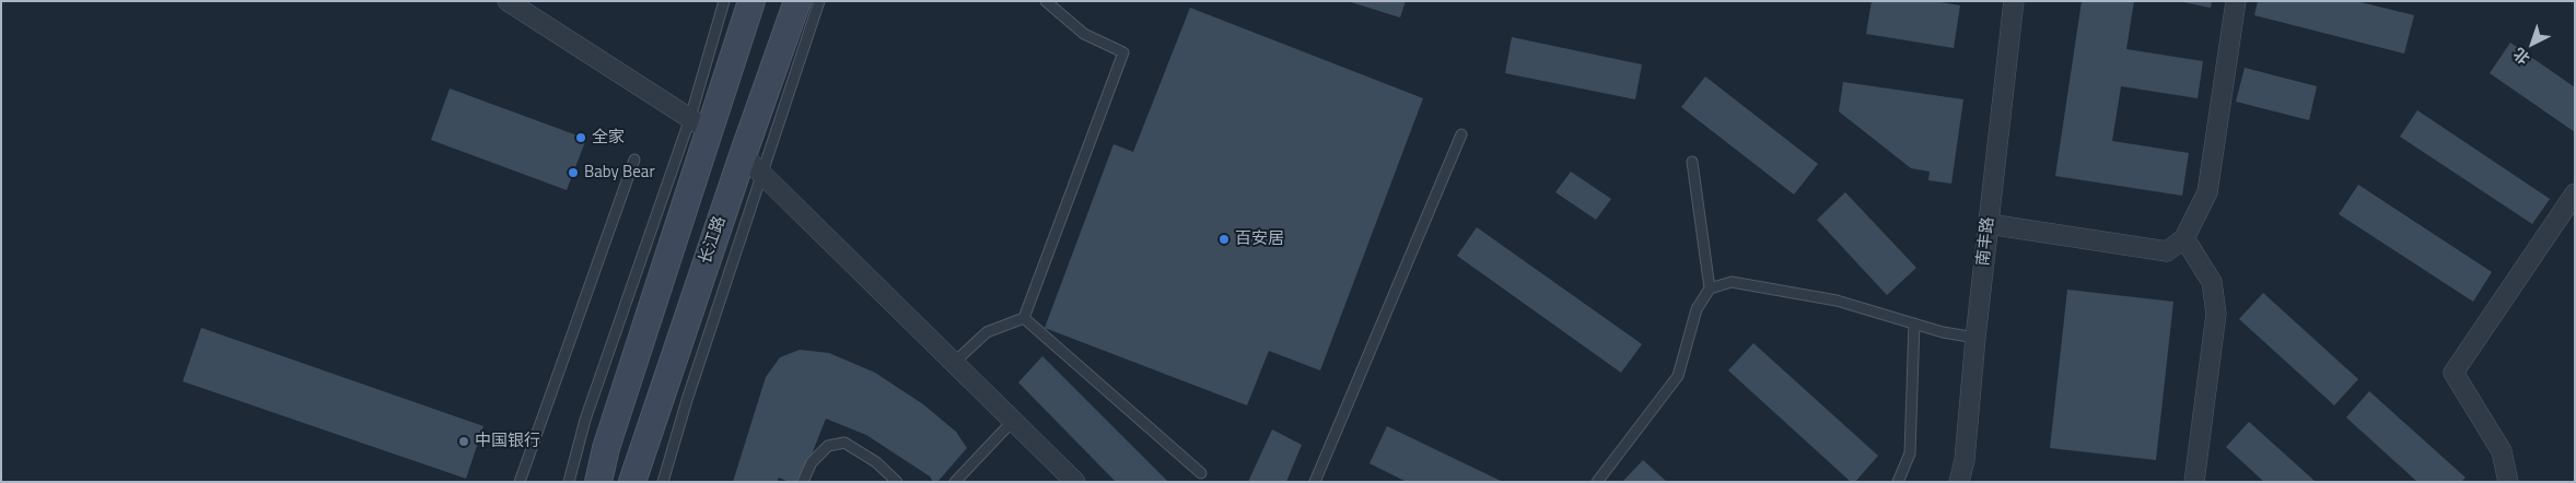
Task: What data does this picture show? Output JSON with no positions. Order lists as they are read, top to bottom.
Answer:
{
  "streets": {
    "main road": ["长江路"],
    "street": ["南丰路"]
  },
  "places": [
    "全家",
    "Baby Bear",
    "百安居",
    "中国银行"
  ],
  "north": "bottom left"
}
